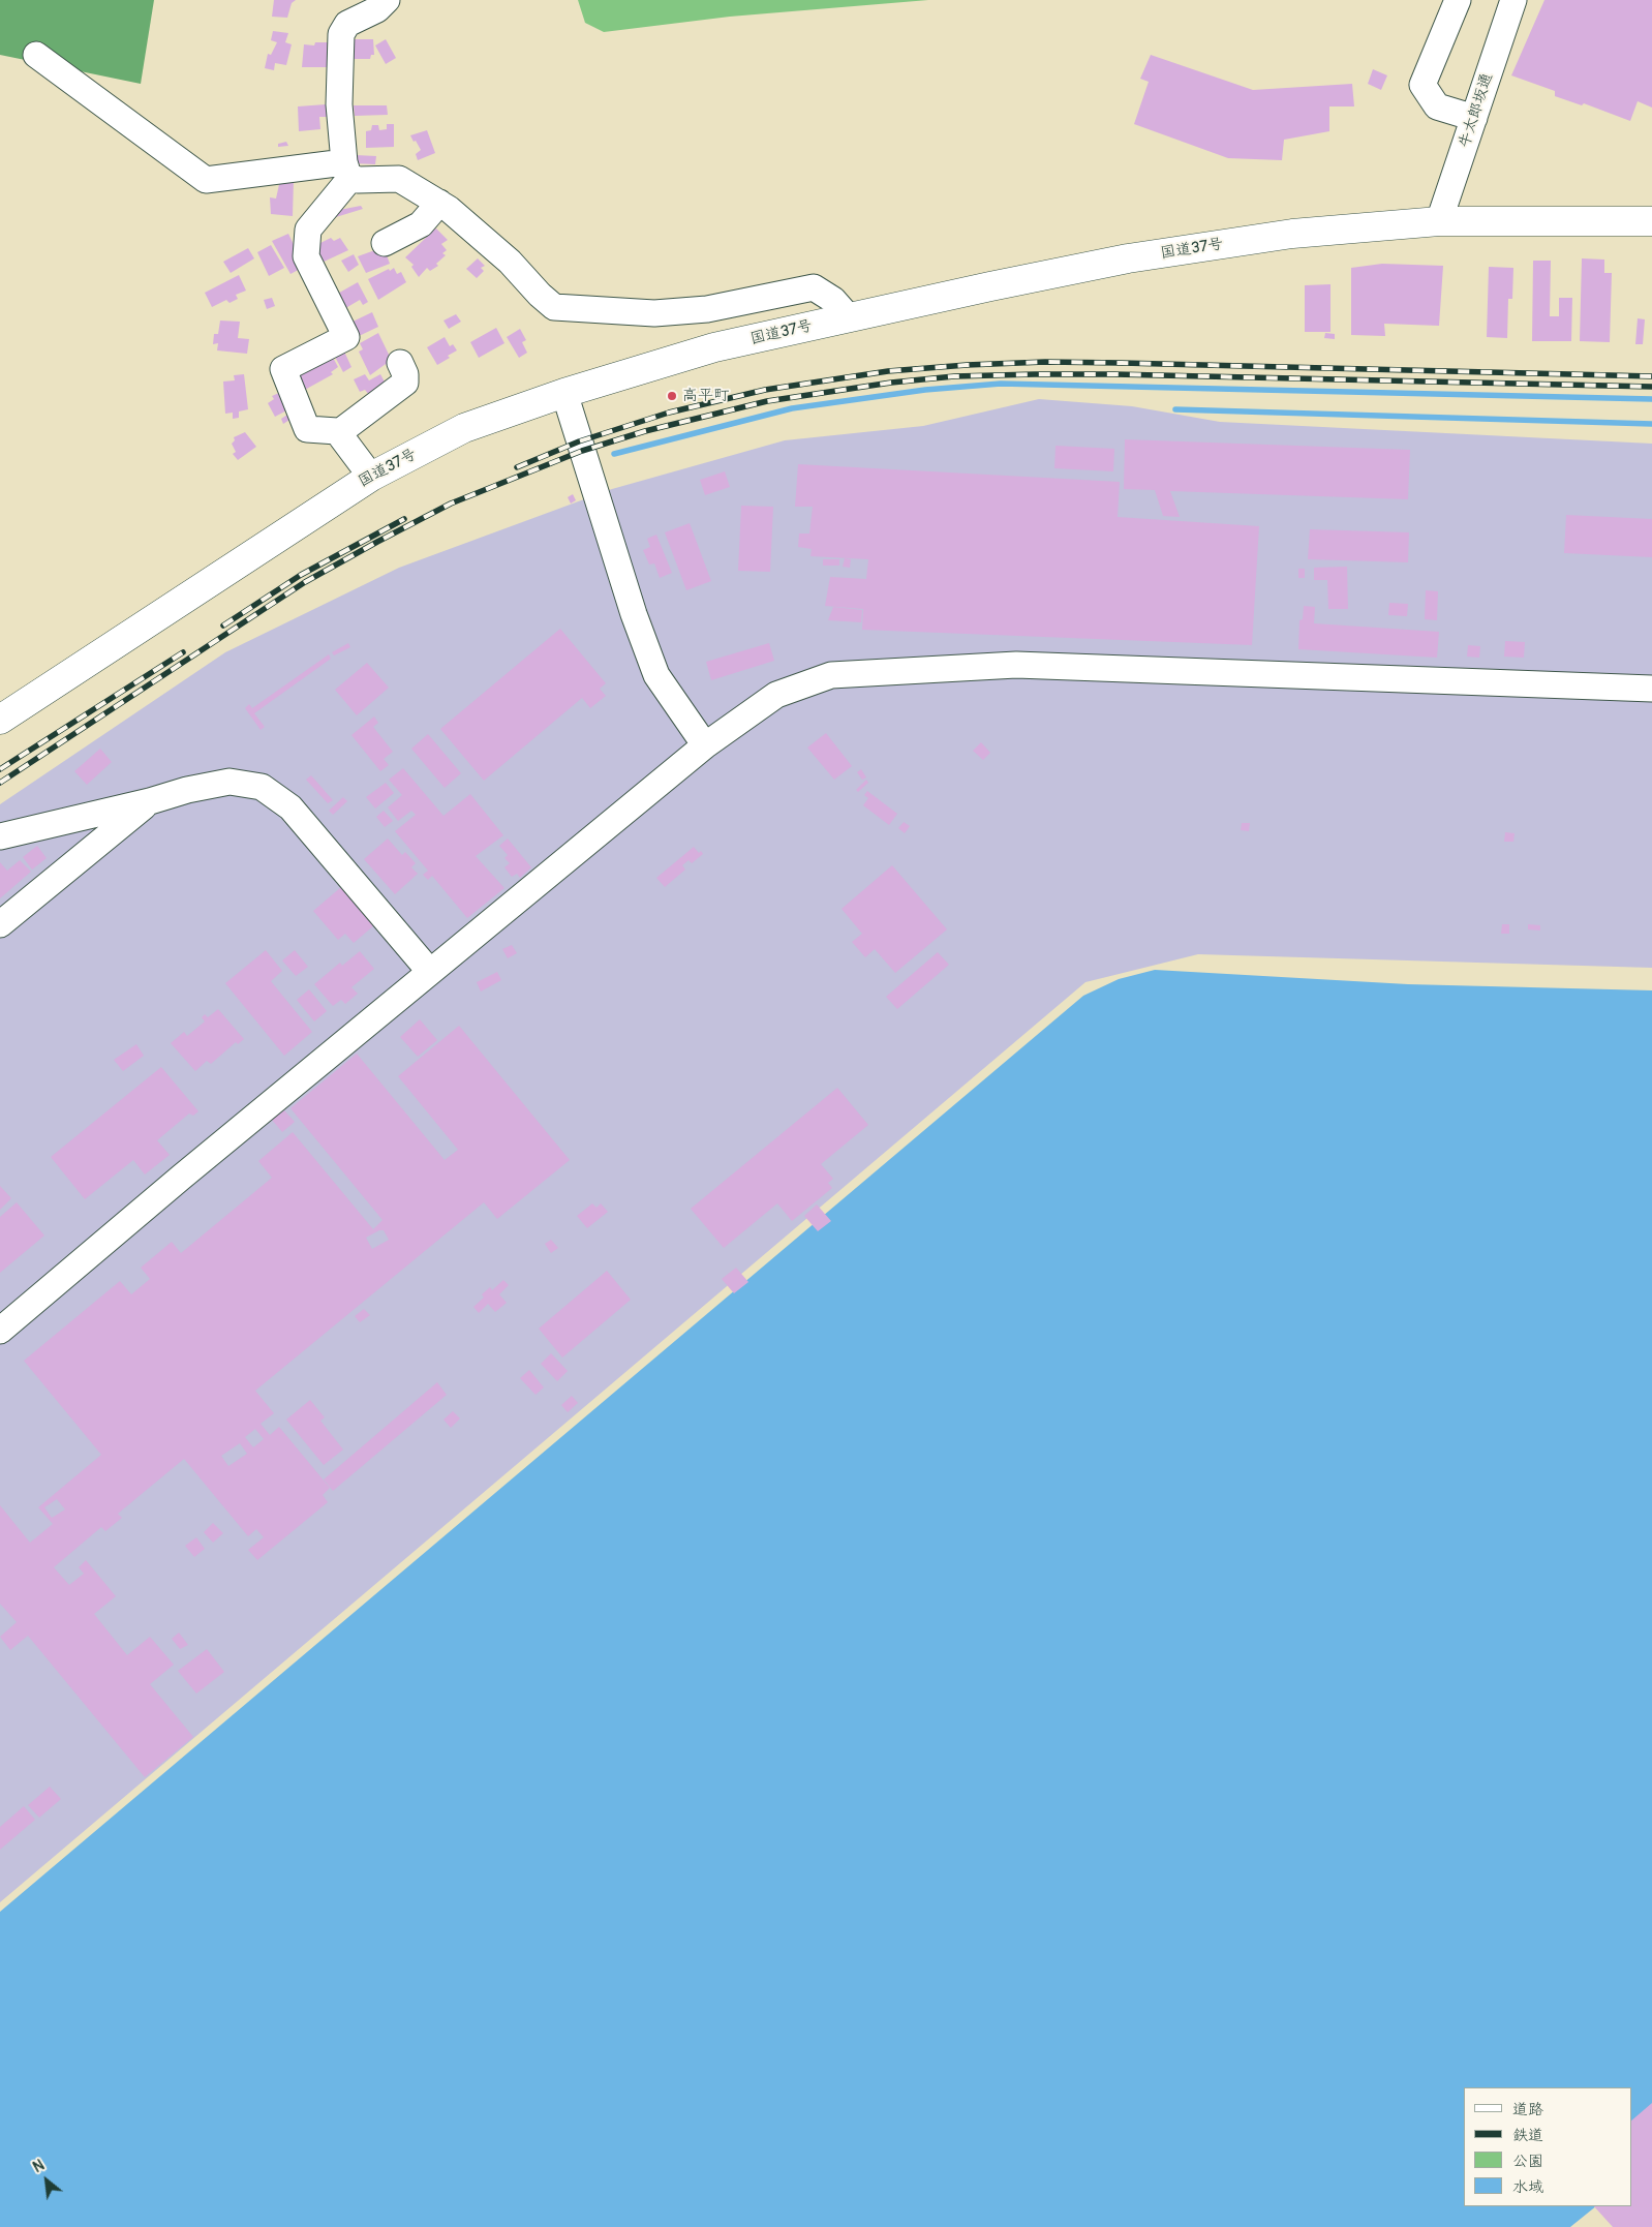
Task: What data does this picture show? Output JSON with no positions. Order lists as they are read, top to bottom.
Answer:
{
  "streets": {
    "highway": ["国道37号"],
    "street": ["牛太郎坂通"]
  },
  "crossings": [
    ["牛太郎坂通", "国道37号"]
  ],
  "places": ["高平町"],
  "legend": [
    "道路",
    "鉄道",
    "公園",
    "水域"
  ],
  "north": "top left"
}
